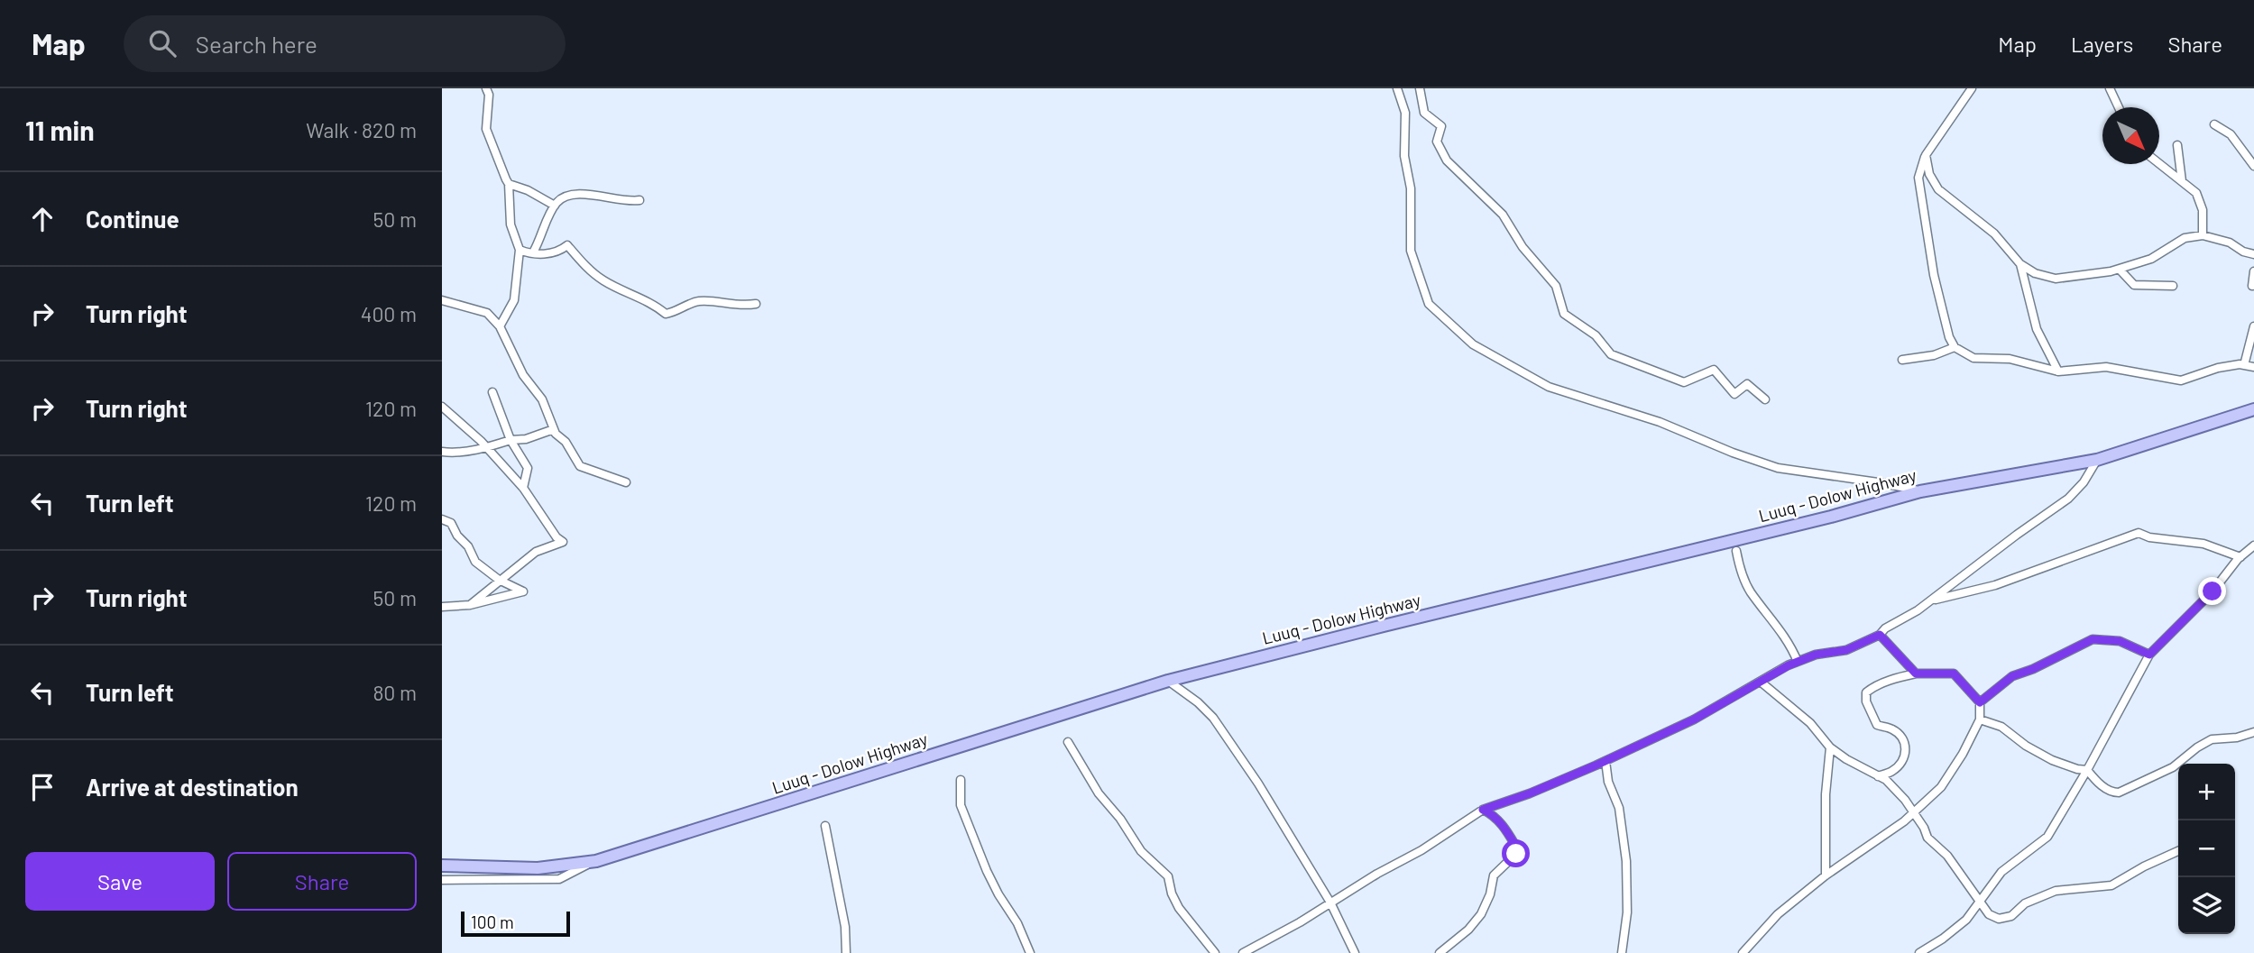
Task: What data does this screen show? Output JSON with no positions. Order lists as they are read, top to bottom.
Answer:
{
  "streets": {
    "main road": ["Luuq - Dolow Highway"]
  },
  "scale_bar": "100 m",
  "north": "bottom right",
  "page": {
    "header": "Map",
    "search": "Search here",
    "nav": ["Map", "Layers", "Share"],
    "heading": ["11 min", "Walk · 820 m"],
    "list": [
      ["Continue", "50 m"],
      ["Turn right", "400 m"],
      ["Turn right", "120 m"],
      ["Turn left", "120 m"],
      ["Turn right", "50 m"],
      ["Turn left", "80 m"],
      "Arrive at destination"
    ],
    "map_buttons": ["+", "−"],
    "buttons": ["Save", "Share"],
    "scale": "100 m"
  }
}
